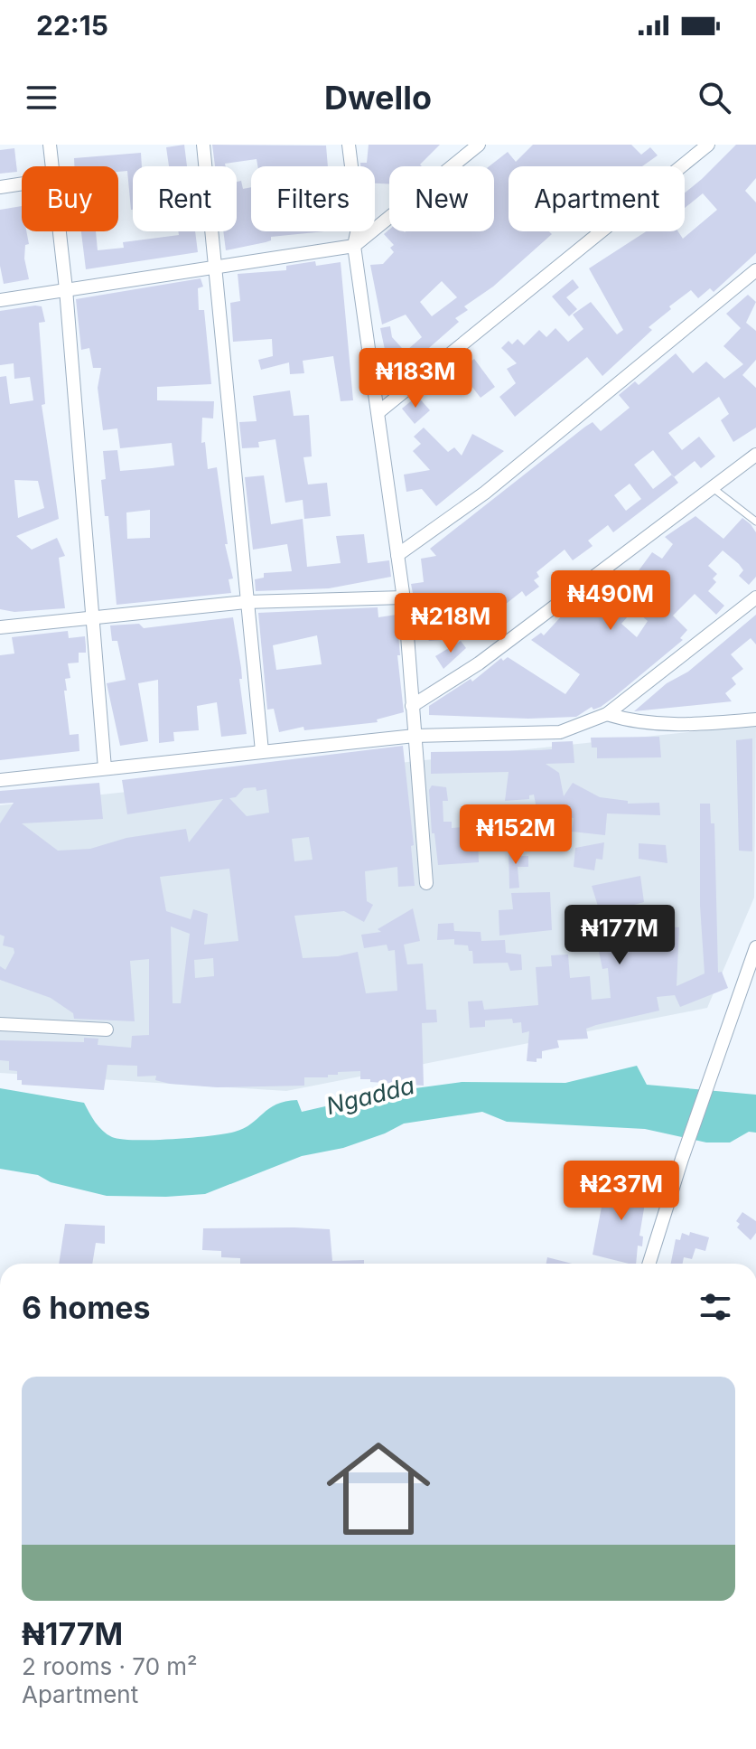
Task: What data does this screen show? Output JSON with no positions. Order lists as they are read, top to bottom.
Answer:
{
  "water": ["Ngadda"],
  "page": {
    "status": "22:15",
    "header": "Dwello",
    "chip": [
      "Buy",
      "Rent",
      "Filters",
      "New",
      "Apartment"
    ],
    "price": [
      "₦183M",
      "₦490M",
      "₦218M",
      "₦152M",
      "₦177M",
      "₦237M"
    ],
    "heading": "6 homes",
    "list": [
      {
        "name": "₦177M",
        "note": "2 rooms · 70 m² · Apartment"
      }
    ]
  }
}
